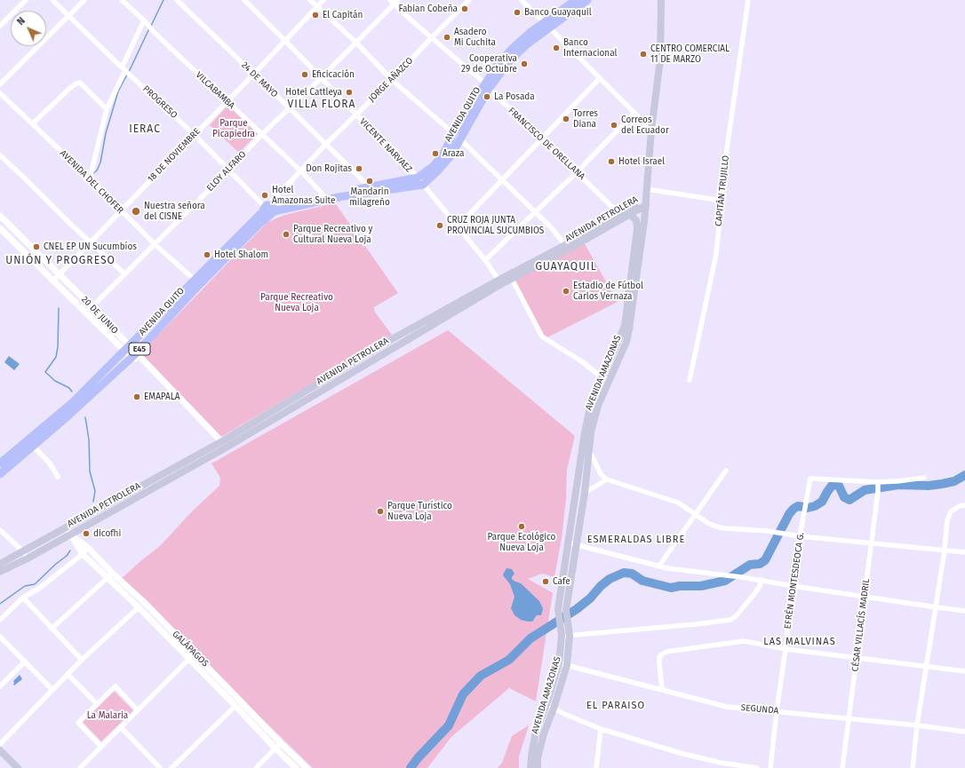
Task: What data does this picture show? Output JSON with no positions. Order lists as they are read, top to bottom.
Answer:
{
  "streets": {
    "highway": ["AVENIDA QUITO", "E45"],
    "main road": ["AVENIDA PETROLERA", "AVENIDA AMAZONAS"],
    "street": [
      "24 DE MAYO",
      "JORGE AÑAZCO",
      "VILCABAMBA",
      "PROGRESO",
      "FRANCISCO DE ORELLANA",
      "VICENTE NARVAEZ",
      "18 DE NOVIEMBRE",
      "ELOY ALFARO",
      "AVENIDA DEL CHOFER",
      "CAPITÁN TRUJILLO",
      "20 DE JUNIO",
      "EFRÉN MONTESDEOCA G.",
      "CÉSAR VILLACÍS MADRIL",
      "GALÁPAGOS",
      "SEGUNDA"
    ]
  },
  "crossings": [
    ["24 DE MAYO", "JORGE AÑAZCO"],
    ["24 DE MAYO", "18 DE NOVIEMBRE"],
    ["24 DE MAYO", "ELOY ALFARO"],
    ["JORGE AÑAZCO", "VILCABAMBA"],
    ["JORGE AÑAZCO", "PROGRESO"],
    ["JORGE AÑAZCO", "AVENIDA QUITO"],
    ["JORGE AÑAZCO", "FRANCISCO DE ORELLANA"],
    ["JORGE AÑAZCO", "VICENTE NARVAEZ"],
    ["VILCABAMBA", "18 DE NOVIEMBRE"],
    ["VILCABAMBA", "ELOY ALFARO"],
    ["PROGRESO", "AVENIDA QUITO"],
    ["PROGRESO", "18 DE NOVIEMBRE"],
    ["PROGRESO", "ELOY ALFARO"],
    ["AVENIDA QUITO", "FRANCISCO DE ORELLANA"],
    ["AVENIDA QUITO", "VICENTE NARVAEZ"],
    ["AVENIDA QUITO", "AVENIDA DEL CHOFER"],
    ["AVENIDA QUITO", "20 DE JUNIO"],
    ["FRANCISCO DE ORELLANA", "ELOY ALFARO"],
    ["FRANCISCO DE ORELLANA", "AVENIDA PETROLERA"],
    ["FRANCISCO DE ORELLANA", "AVENIDA AMAZONAS"],
    ["VICENTE NARVAEZ", "18 DE NOVIEMBRE"],
    ["VICENTE NARVAEZ", "ELOY ALFARO"],
    ["VICENTE NARVAEZ", "AVENIDA PETROLERA"],
    ["18 DE NOVIEMBRE", "AVENIDA DEL CHOFER"],
    ["18 DE NOVIEMBRE", "20 DE JUNIO"],
    ["ELOY ALFARO", "AVENIDA DEL CHOFER"],
    ["ELOY ALFARO", "20 DE JUNIO"],
    ["AVENIDA PETROLERA", "20 DE JUNIO"],
    ["AVENIDA PETROLERA", "AVENIDA AMAZONAS"],
    ["AVENIDA PETROLERA", "GALÁPAGOS"],
    ["AVENIDA AMAZONAS", "SEGUNDA"],
    ["EFRÉN MONTESDEOCA G.", "CÉSAR VILLACÍS MADRIL"],
    ["EFRÉN MONTESDEOCA G.", "SEGUNDA"],
    ["CÉSAR VILLACÍS MADRIL", "SEGUNDA"]
  ],
  "districts": [
    "VILLA FLORA",
    "IERAC",
    "UNIÓN Y PROGRESO",
    "GUAYAQUIL",
    "ESMERALDAS LIBRE",
    "LAS MALVINAS",
    "EL PARAISO"
  ],
  "parks": ["Parque Picapiedra", "Parque Recreativo Nueva Loja", "La Malaria"],
  "places": [
    "Fabian Cobeña",
    "Banco Guayaquil",
    "El Capitán",
    "Asadero Mi Cuchita",
    "Banco Internacional",
    "CENTRO COMERCIAL 11 DE MARZO",
    "Cooperativa 29 de Octubre",
    "Eficicación",
    "Hotel Cattleya",
    "La Posada",
    "Torres Diana",
    "Correos del Ecuador",
    "Araza",
    "Hotel Israel",
    "Don Rojitas",
    "Mandarin milagreño",
    "Hotel Amazonas Suite",
    "Nuestra señora del CISNE",
    "CRUZ ROJA JUNTA PROVINCIAL SUCUMBIOS",
    "Parque Recreativo y Cultural Nueva Loja",
    "CNEL EP UN Sucumbíos",
    "Hotel Shalom",
    "Estadio de Fútbol Carlos Vernaza",
    "EMAPALA",
    "Parque Turístico Nueva Loja",
    "Parque Ecológico Nueva Loja",
    "dicofhi",
    "Cafe"
  ],
  "north": "top left"
}
